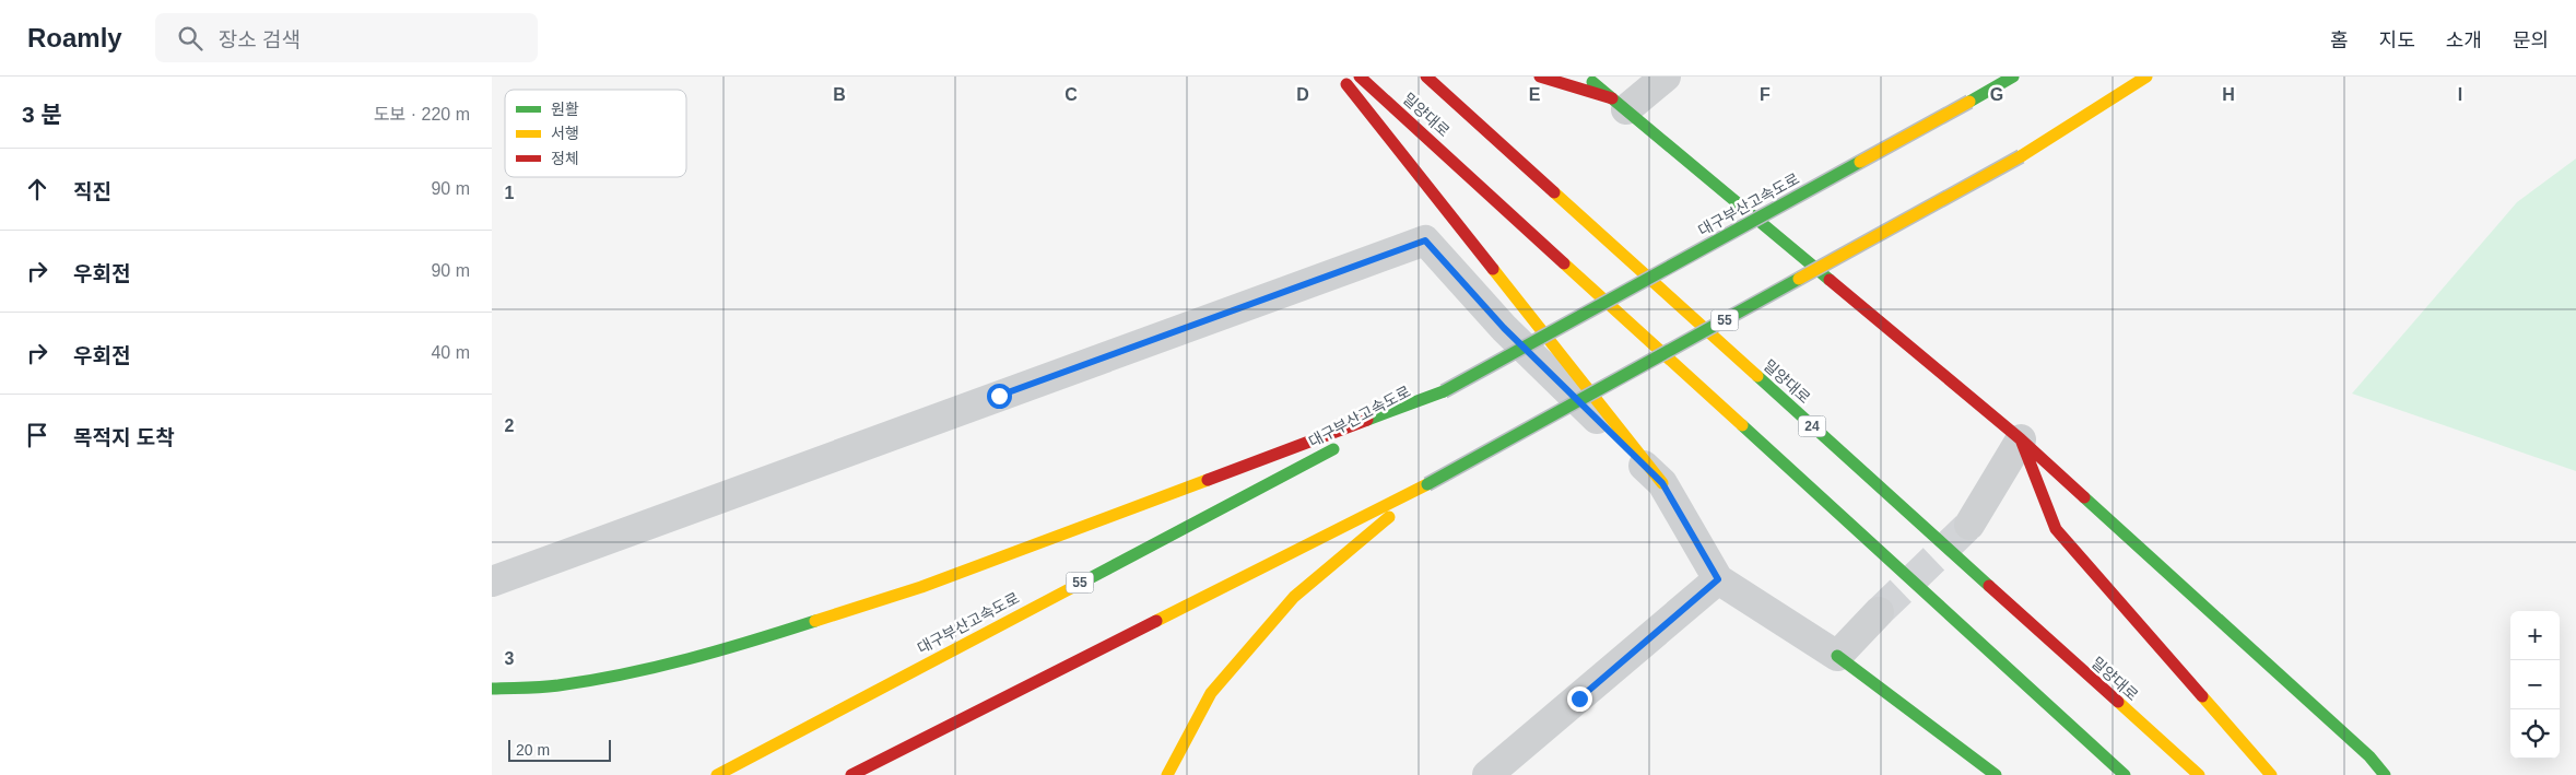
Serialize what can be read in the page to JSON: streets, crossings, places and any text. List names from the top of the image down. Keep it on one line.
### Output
{"streets":{"main road":["밀양대로","대구부산고속도로","55","24"]},"legend":["원활","서행","정체"],"scale_bar":"20 m","page":{"header":"Roamly","search":"장소 검색","nav":["홈","지도","소개","문의"],"heading":["3 분","도보 · 220 m"],"list":[["직진","90 m"],["우회전","90 m"],["우회전","40 m"],"목적지 도착"],"map_buttons":["+","−"],"scale":"20 m"},"grid":{"columns":["B","C","D","E","F","G","H","I"],"rows":["1","2","3"]}}
